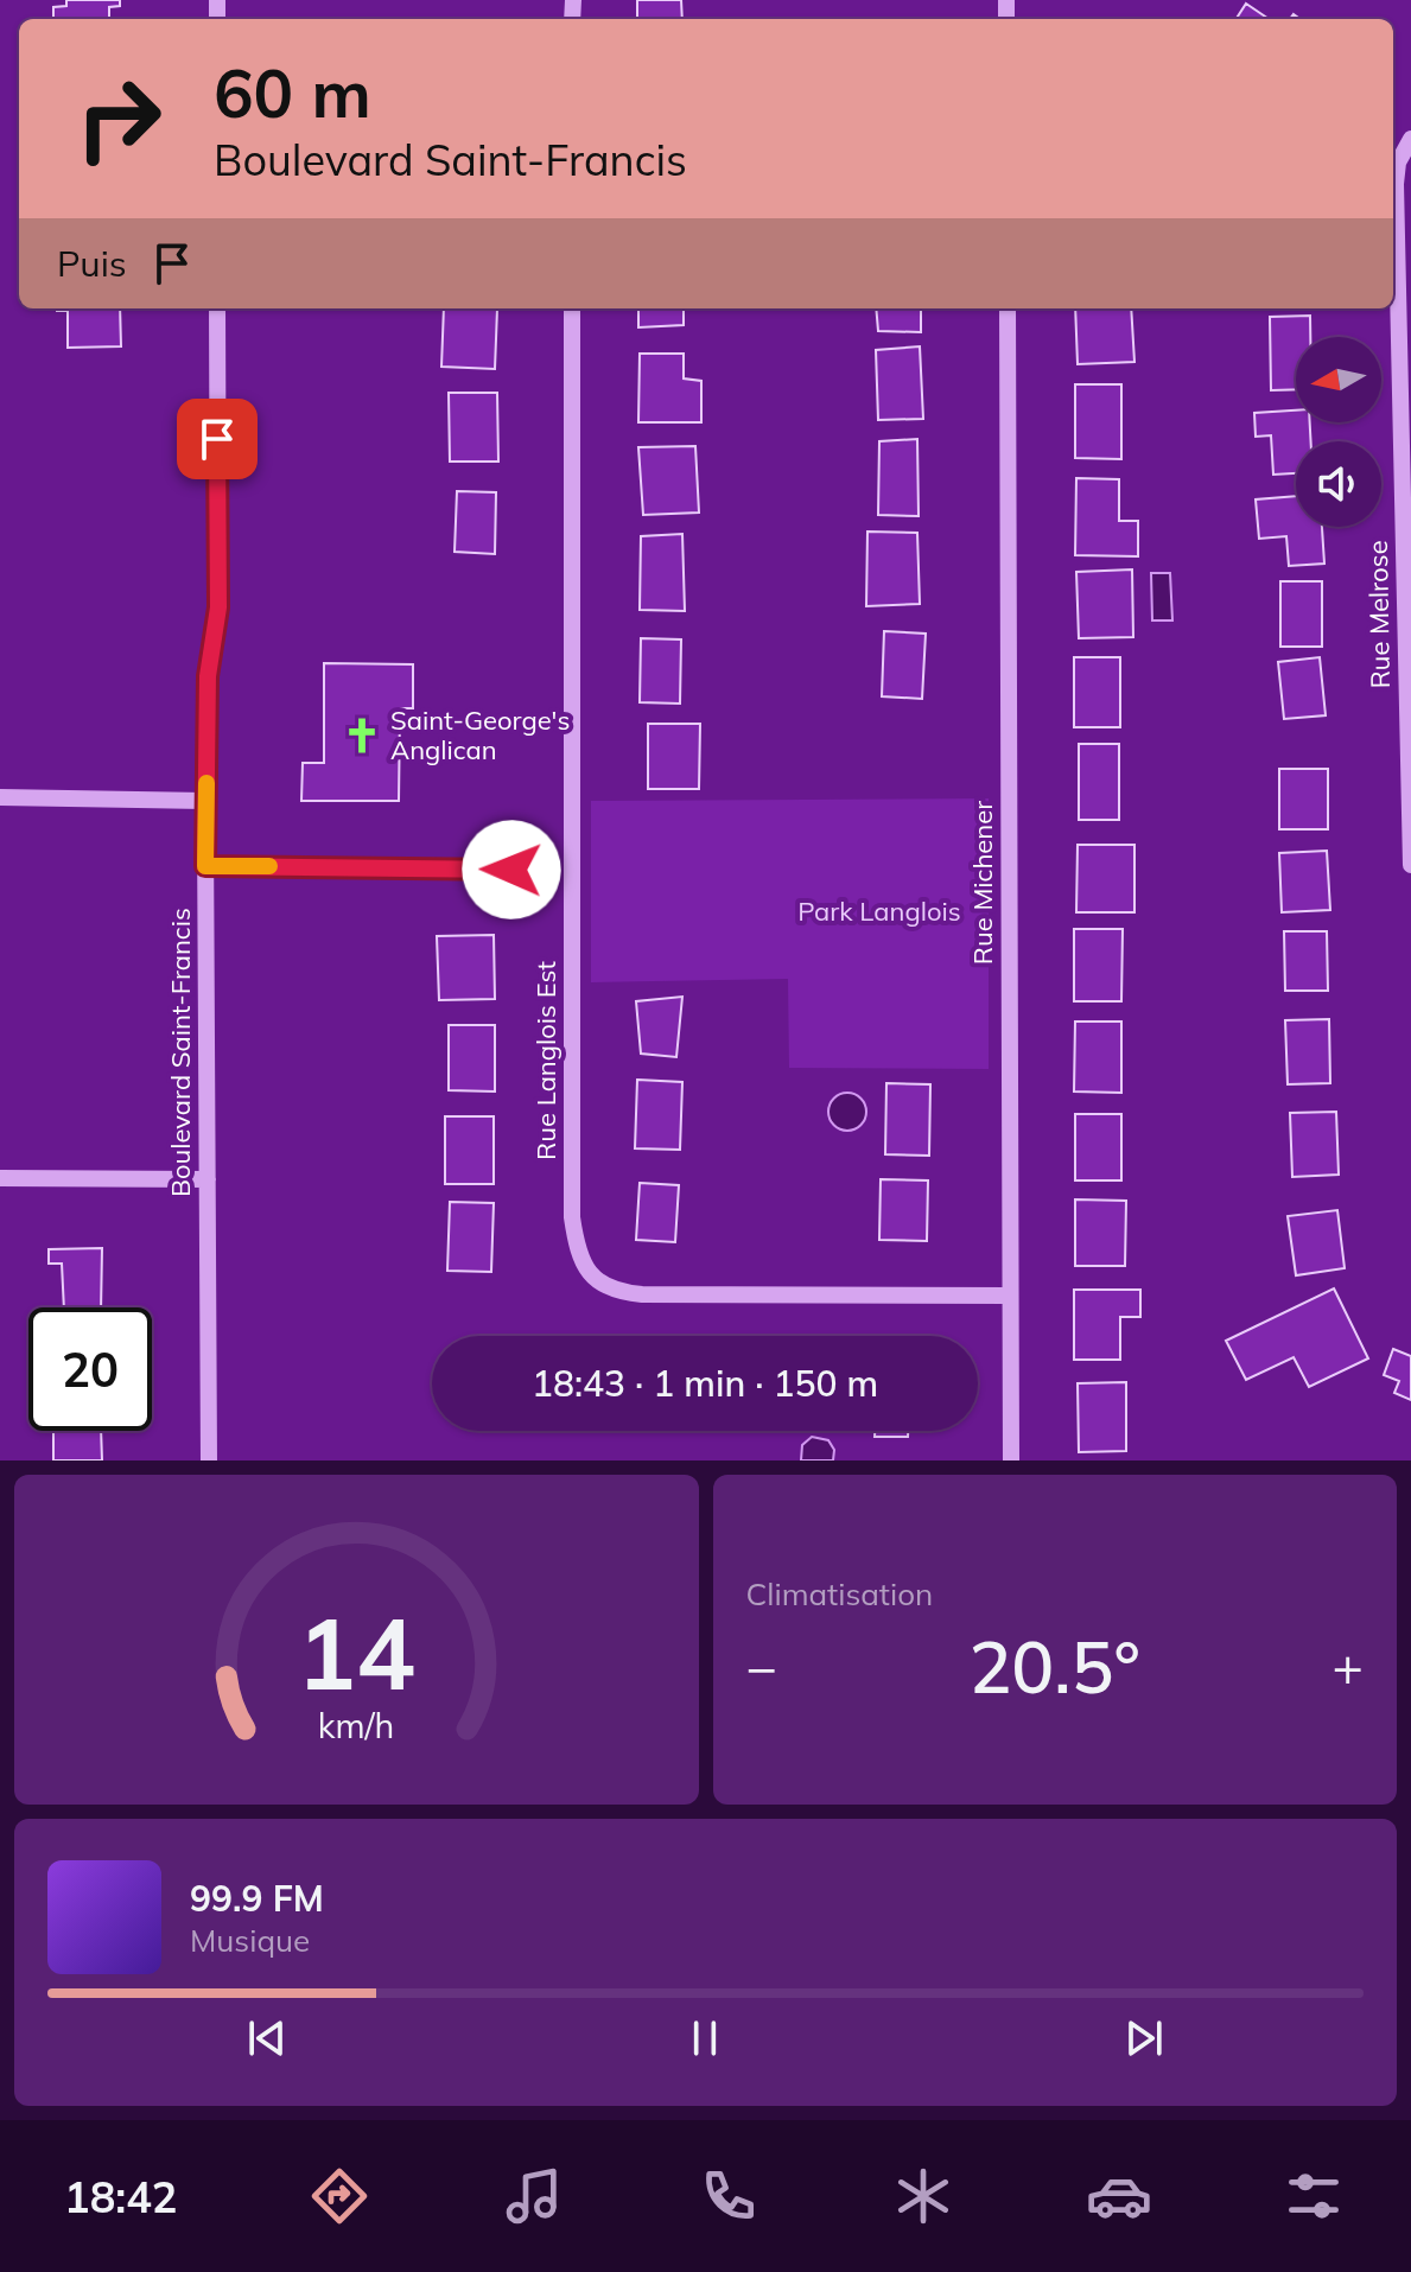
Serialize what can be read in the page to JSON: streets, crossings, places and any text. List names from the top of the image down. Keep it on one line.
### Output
{"streets":{"street":["Rue Melrose","Rue Michener","Boulevard Saint-Francis","Rue Langlois Est"]},"crossings":[["Rue Michener","Rue Langlois Est"]],"parks":["Park Langlois"],"places":{"church":["Saint-George's Anglican"]},"north":"left","page":{"turn":["60 m","Boulevard Saint-Francis"],"then":"Puis","limit":"20","trip":"18:43 · 1 min · 150 m","tile":"Climatisation","heat":["−","20.5°","+"],"song":["99.9 FM","Musique"],"tabs":"18:42","gauge":["14","km/h"]}}
